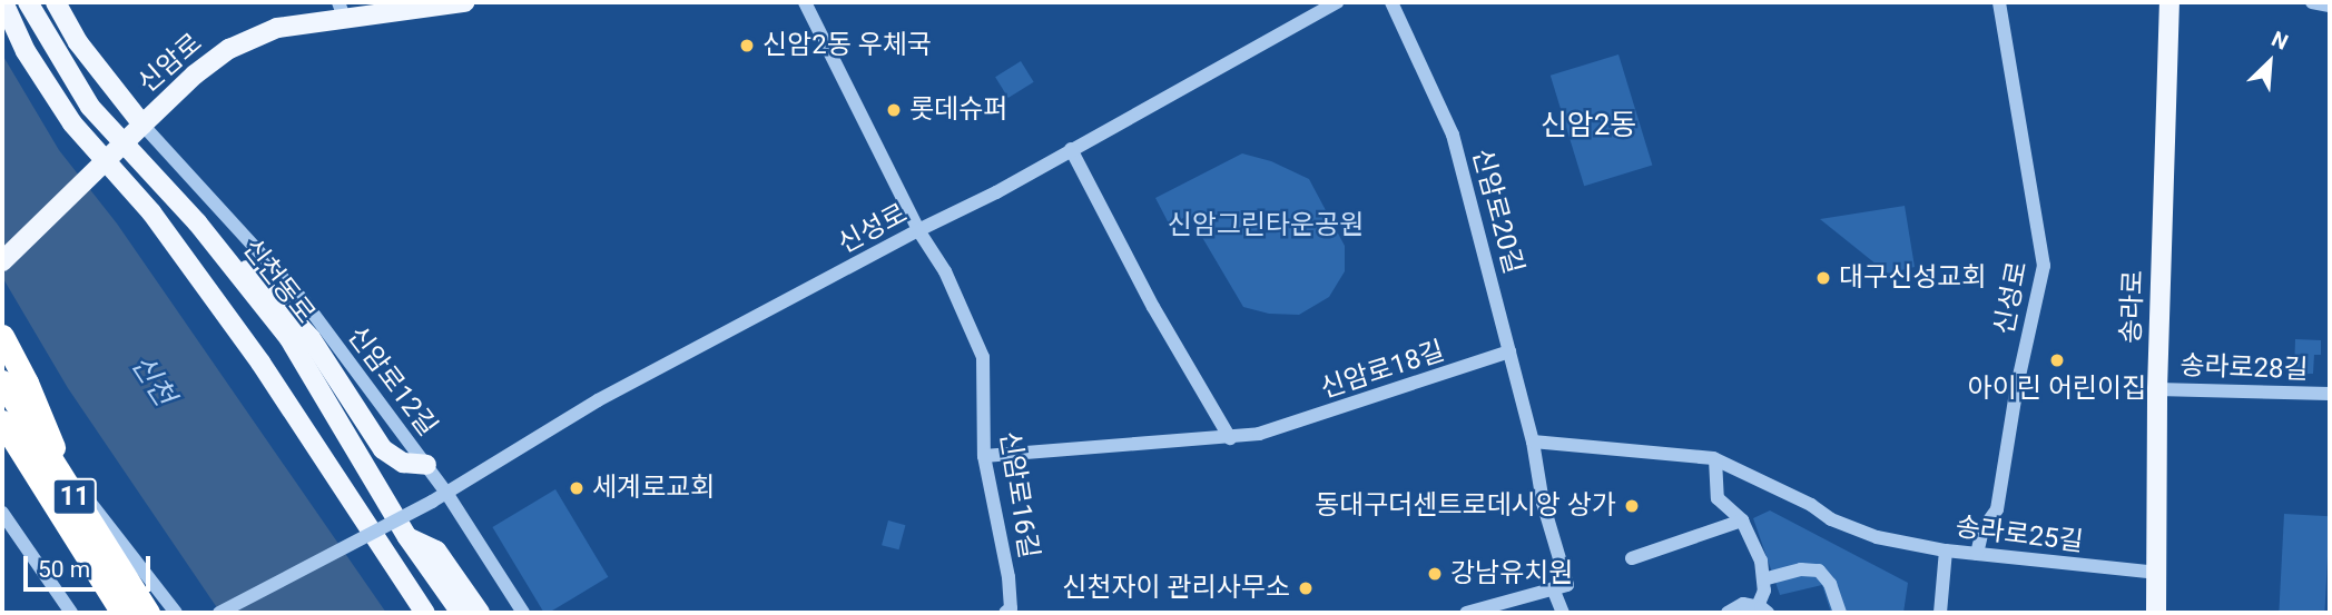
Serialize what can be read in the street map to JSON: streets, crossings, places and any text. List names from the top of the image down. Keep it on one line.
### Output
{"streets":{"highway":["11"],"main road":["신암로","신천동로","송라로"],"street":["신암로20길","신성로","송라로28길","신암로18길","신암로12길","신암로16길","송라로25길"]},"crossings":[["신암로","신암로12길"],["신암로20길","신암로18길"],["신성로","신암로12길"],["신성로","신암로16길"],["신성로","송라로25길"],["송라로","송라로28길"],["송라로","송라로25길"],["신암로18길","신암로16길"]],"districts":["신암2동"],"water":["신천"],"parks":["신암그린타운공원"],"places":["신암2동 우체국","롯데슈퍼","대구신성교회","아이린 어린이집","세계로교회","동대구더센트로데시앙 상가","강남유치원","신천자이 관리사무소"],"scale_bar":"50 m","north":"top right"}
